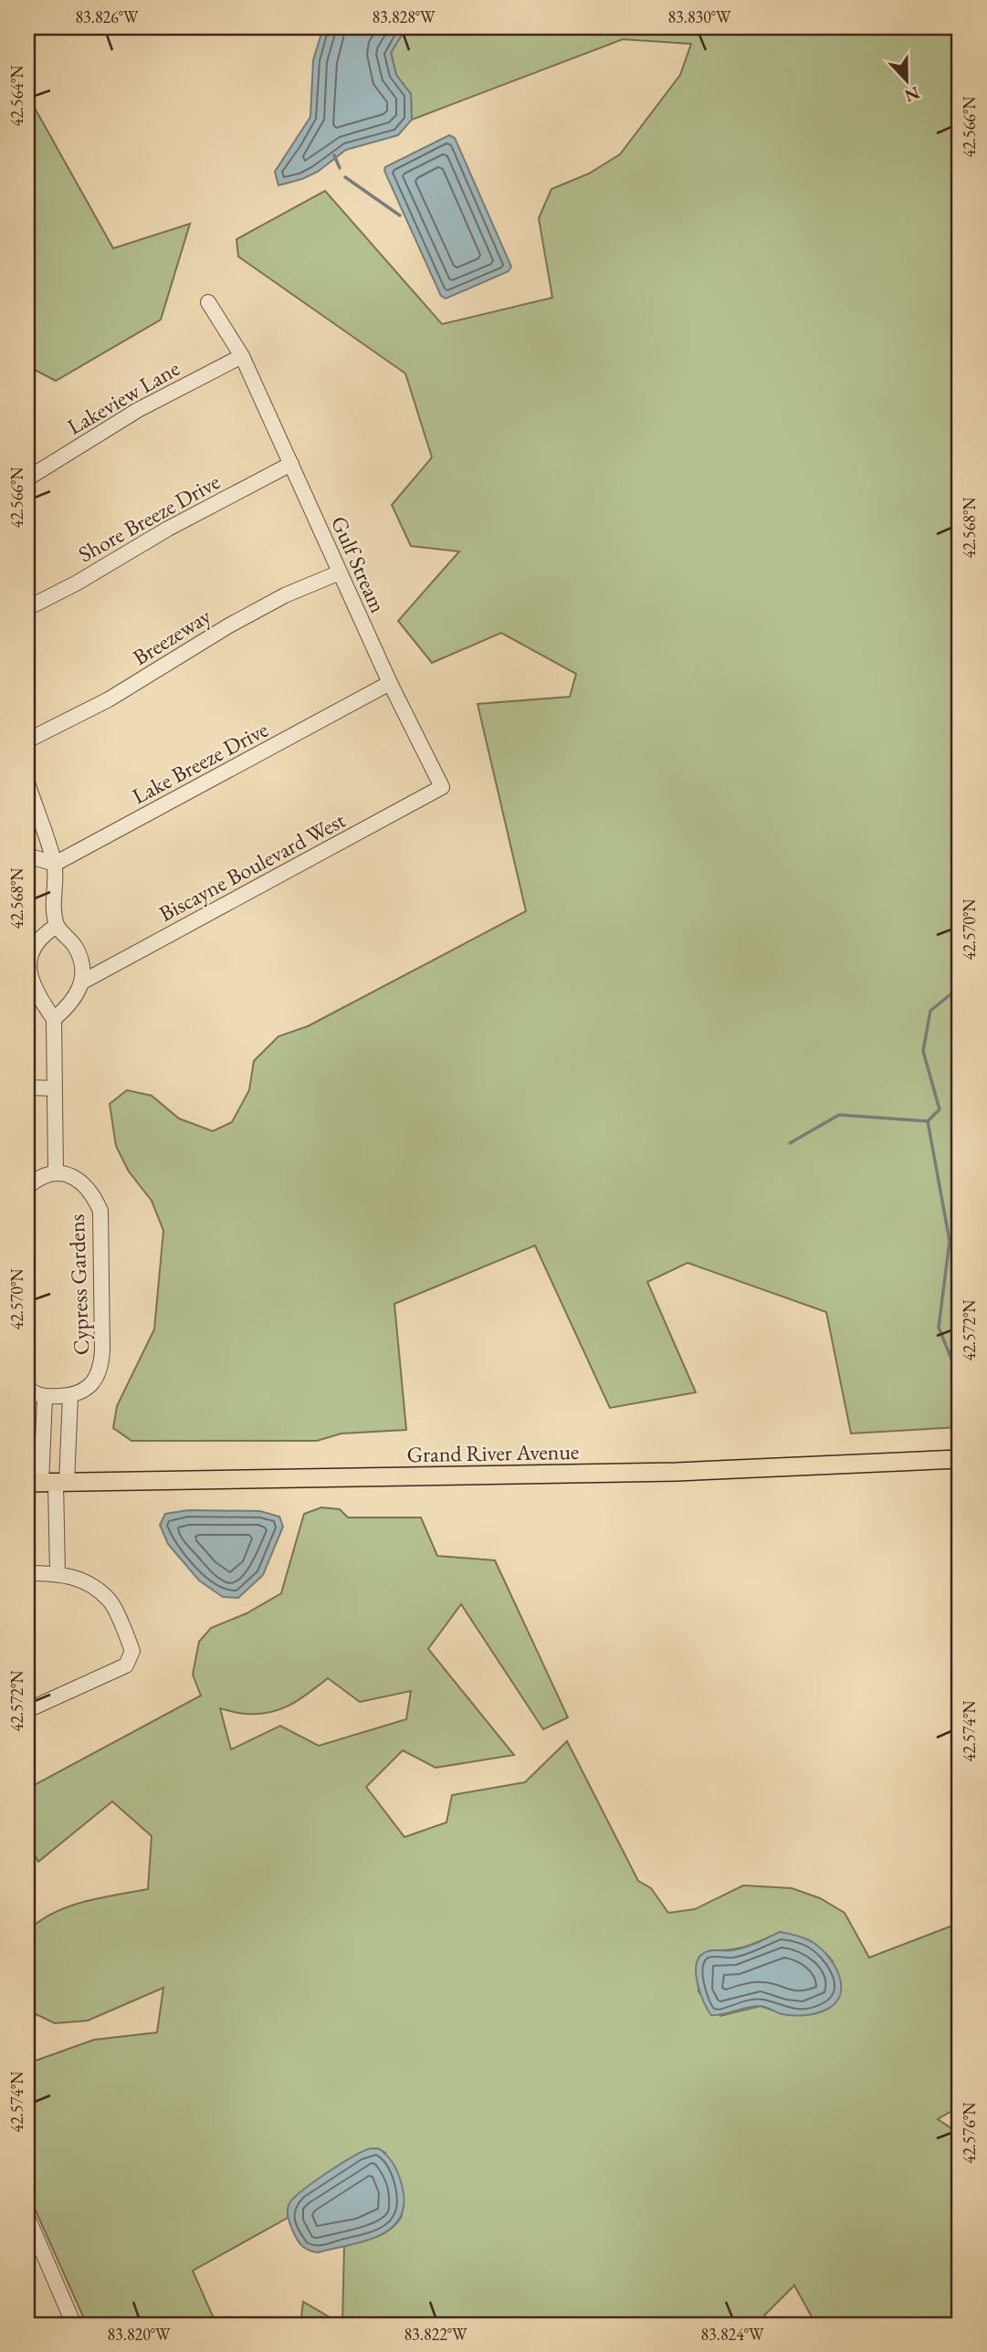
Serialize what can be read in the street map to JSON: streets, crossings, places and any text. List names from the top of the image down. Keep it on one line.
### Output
{"streets":{"main road":["Grand River Avenue"],"street":["Lakeview Lane","Shore Breeze Drive","Gulf Stream","Breezeway","Lake Breeze Drive","Biscayne Boulevard West","Cypress Gardens"]},"crossings":[["Lakeview Lane","Gulf Stream"],["Shore Breeze Drive","Gulf Stream"],["Gulf Stream","Breezeway"],["Gulf Stream","Lake Breeze Drive"],["Gulf Stream","Biscayne Boulevard West"]],"north":"bottom","coordinates":["83.826°W","83.828°W","83.830°W","42.564°N","42.566°N","42.568°N","42.570°N","42.572°N","42.574°N","42.576°N","83.820°W","83.822°W","83.824°W"]}
